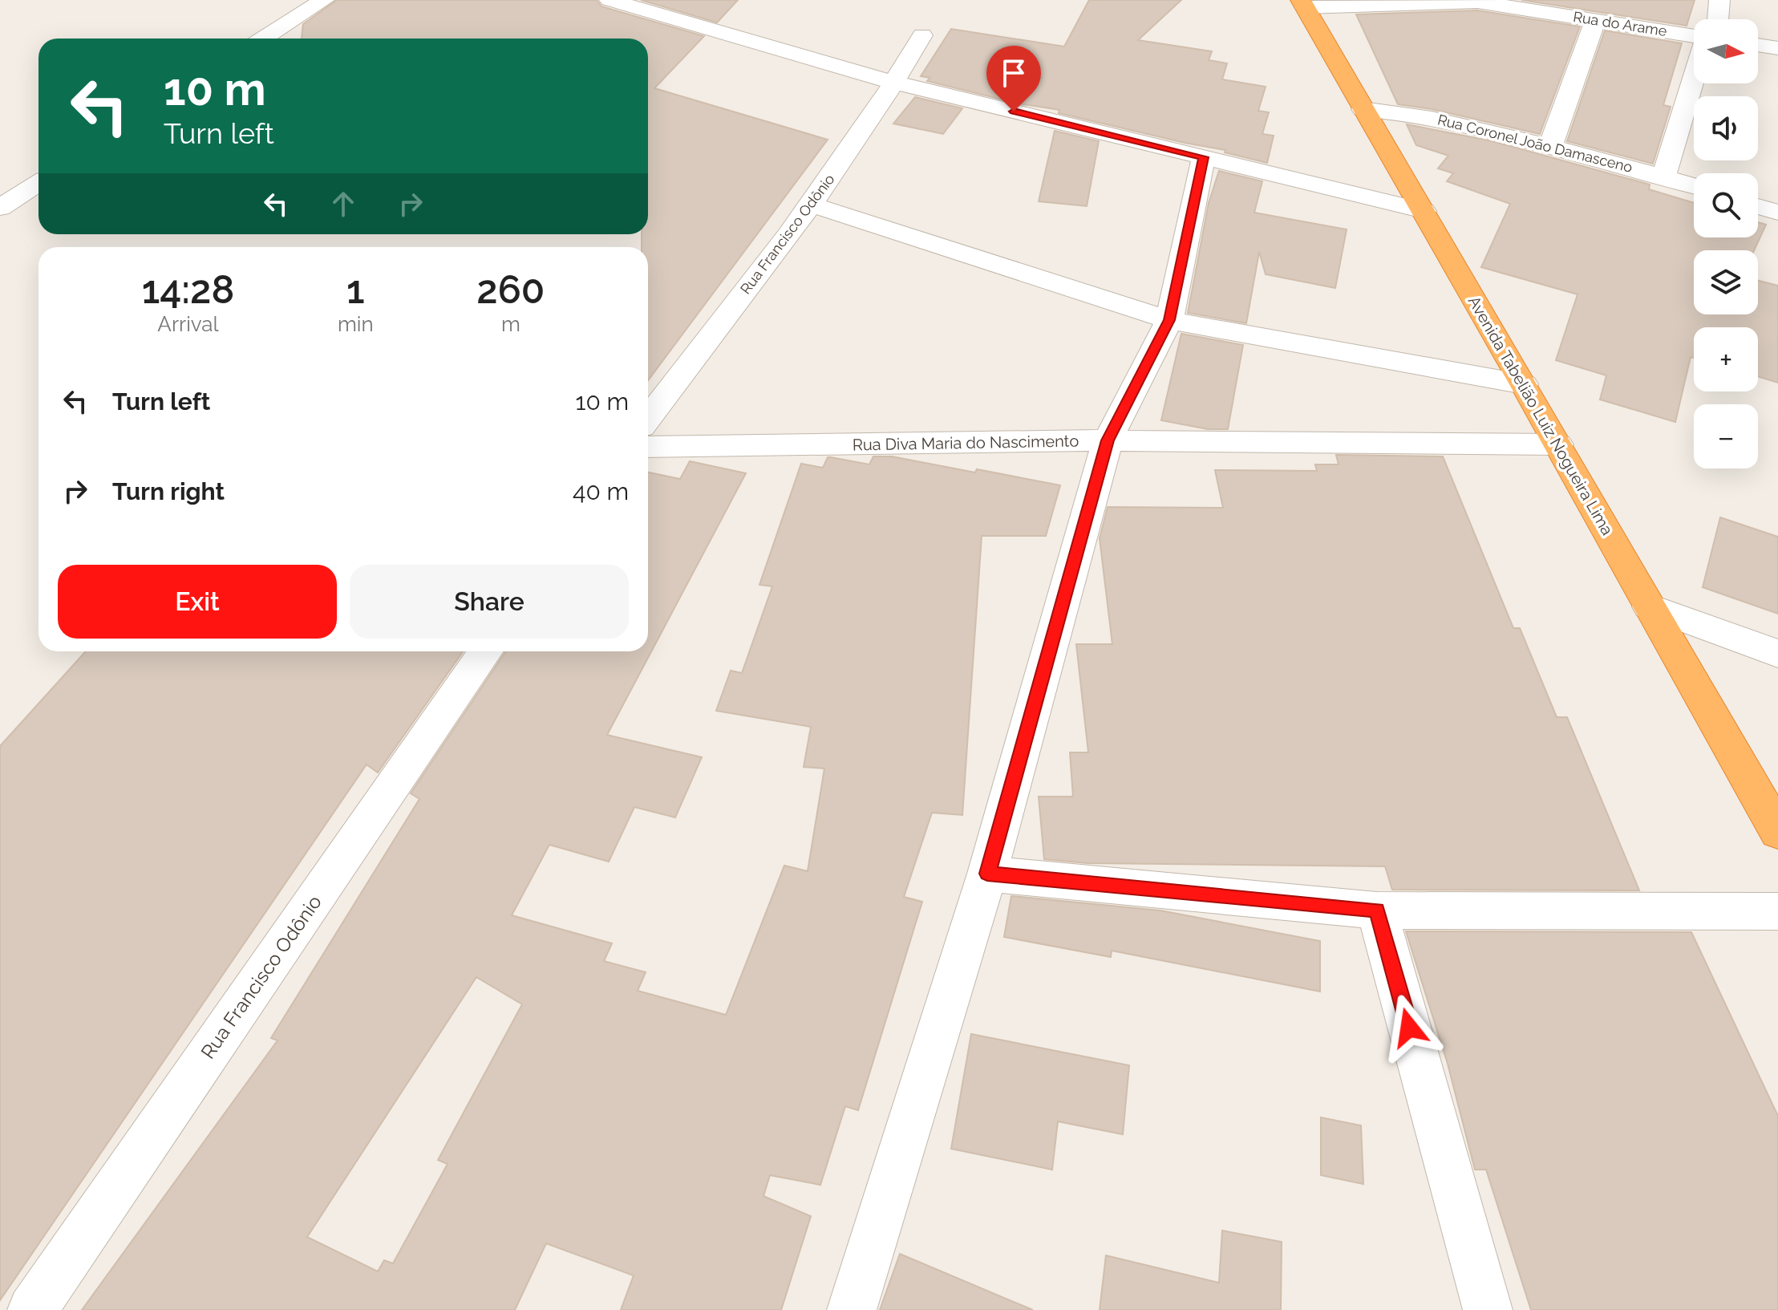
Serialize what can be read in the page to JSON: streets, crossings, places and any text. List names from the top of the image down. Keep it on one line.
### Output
{"streets":{"highway":["Avenida Tabelião Luiz Nogueira Lima"],"street":["Rua do Arame","Rua Coronel João Damasceno","Rua Francisco Odônio","Rua Diva Maria do Nascimento"]},"crossings":[["Rua do Arame","Avenida Tabelião Luiz Nogueira Lima"],["Rua Coronel João Damasceno","Avenida Tabelião Luiz Nogueira Lima"],["Avenida Tabelião Luiz Nogueira Lima","Rua Diva Maria do Nascimento"]],"north":"right","page":{"map_buttons":["+","−"],"turn":["10 m","Turn left"],"eta":["14:28","Arrival","1","min","260","m"],"list":[{"name":"Turn left","value":"10 m"},{"name":"Turn right","value":"40 m"}],"buttons":["Exit","Share"]}}
